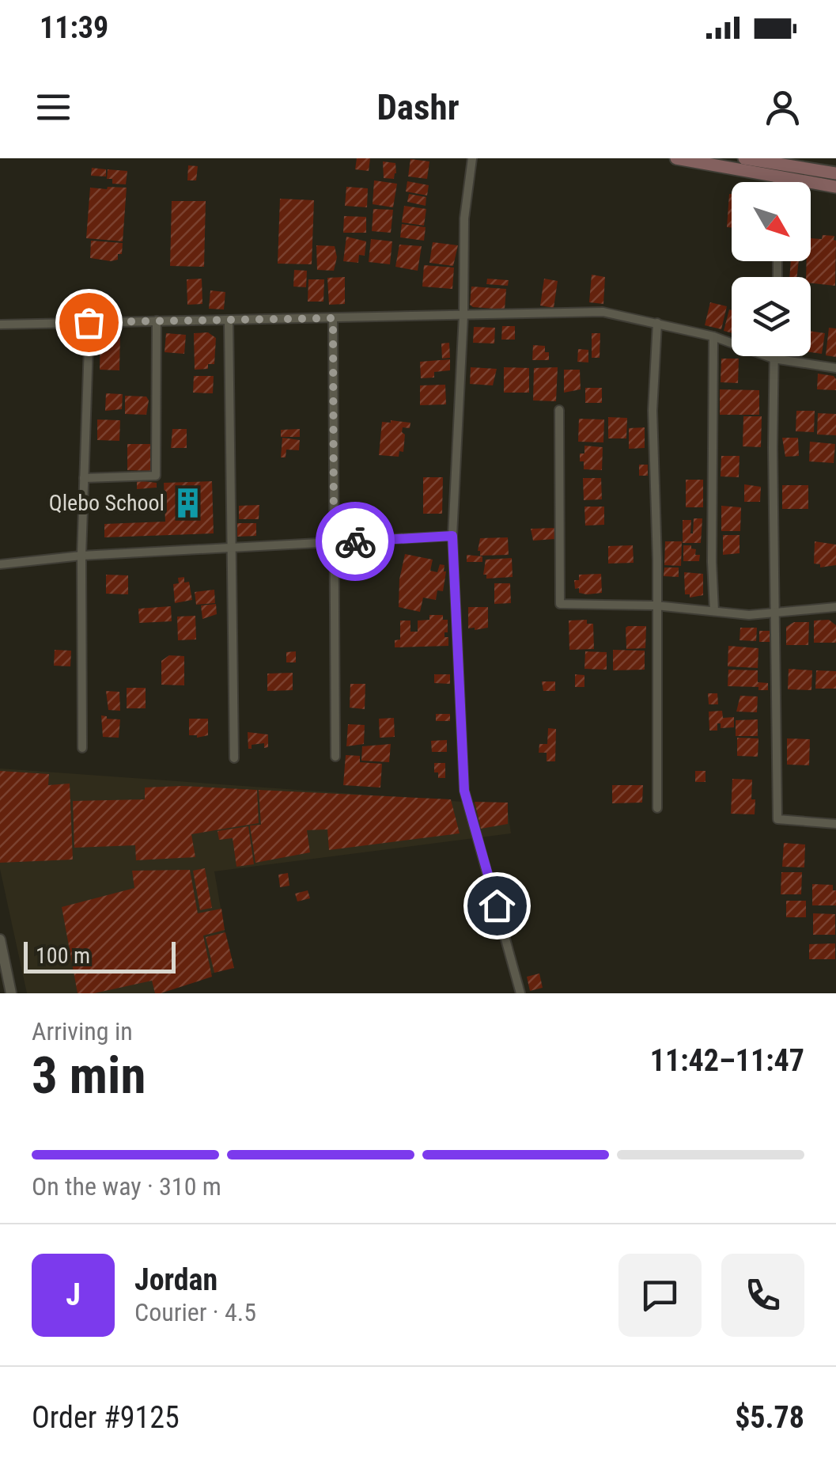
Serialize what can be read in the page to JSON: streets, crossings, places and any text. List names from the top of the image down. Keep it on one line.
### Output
{"places":{"building":["Qlebo School"]},"scale_bar":"100 m","north":"bottom right","page":{"status":"11:39","header":"Dashr","scale":"100 m","heading":["3 min","Arriving in","11:42–11:47"],"panel":["Jordan","Courier · 4.5","Order #9125","$5.78"],"bar":"On the way · 310 m","round":"J"}}
